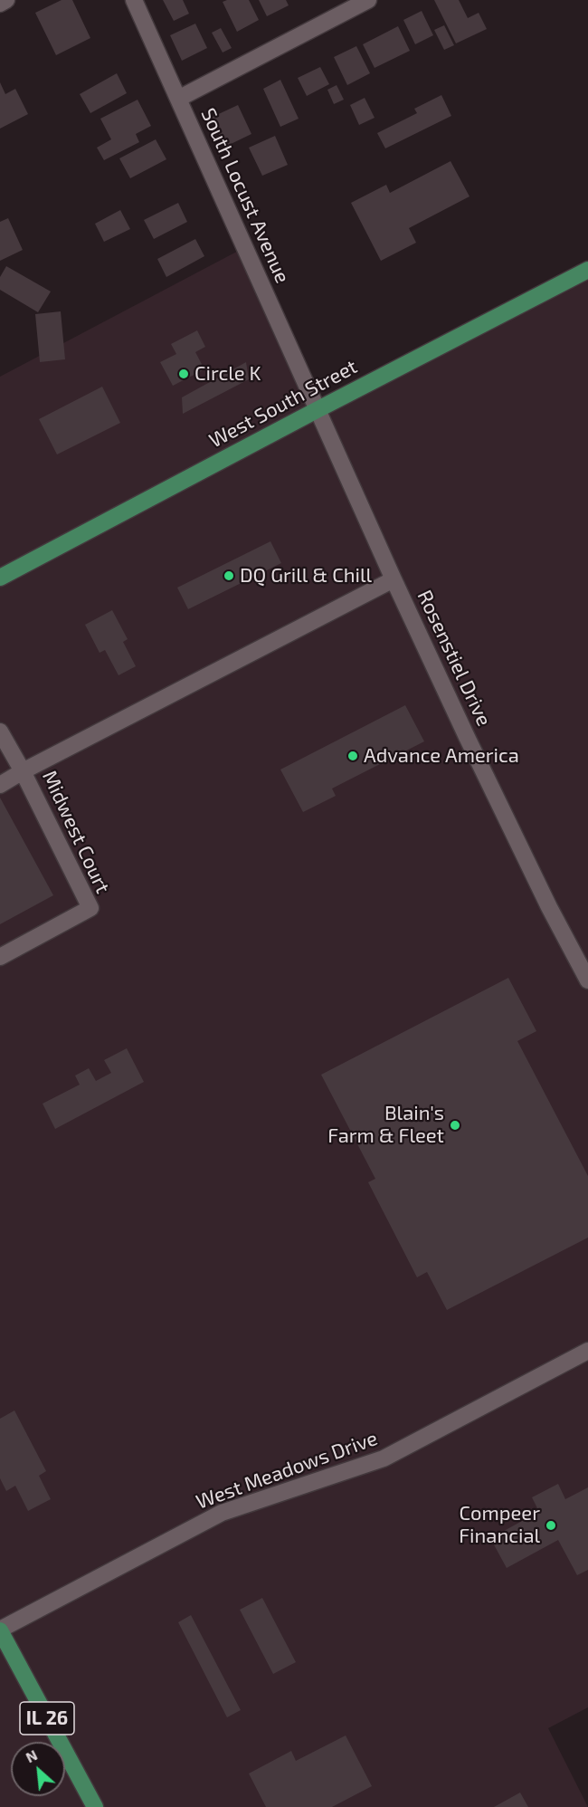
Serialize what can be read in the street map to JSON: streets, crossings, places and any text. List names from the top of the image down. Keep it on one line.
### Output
{"streets":{"main road":["West South Street","IL 26"],"street":["South Locust Avenue","Rosenstiel Drive","Midwest Court","West Meadows Drive"]},"crossings":[["South Locust Avenue","West South Street"],["South Locust Avenue","Rosenstiel Drive"],["West South Street","Rosenstiel Drive"],["West Meadows Drive","IL 26"]],"places":["Circle K","DQ Grill & Chill","Advance America","Blain's Farm & Fleet","Compeer Financial"],"north":"top left"}
